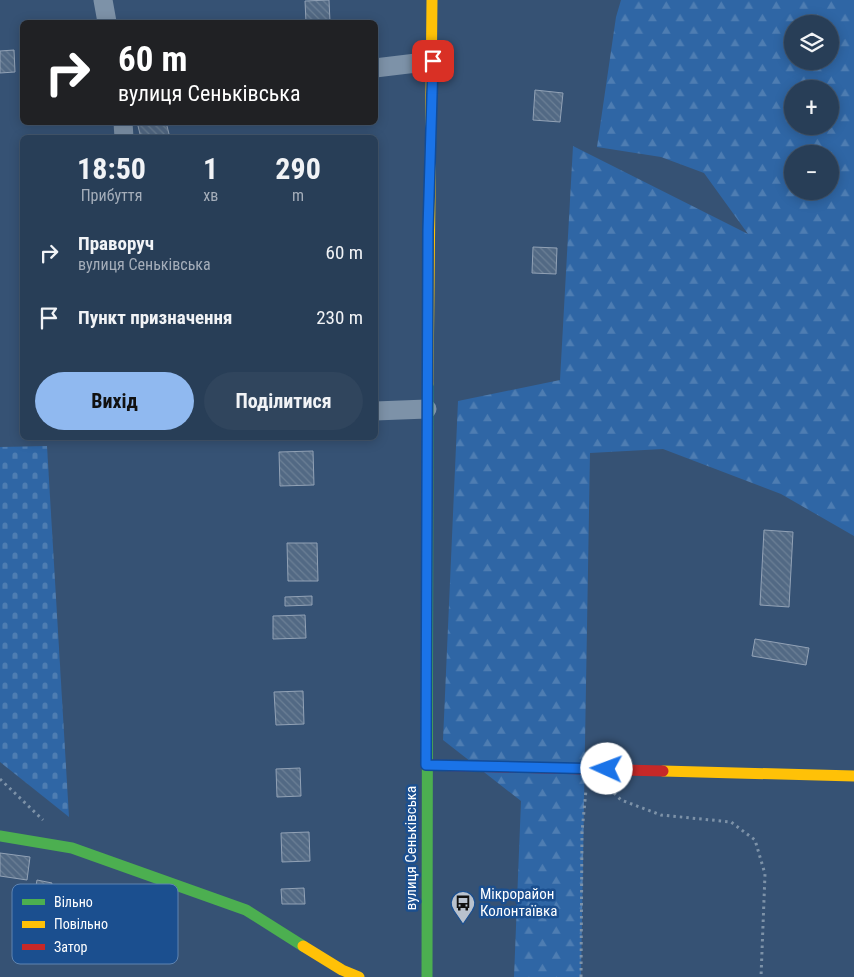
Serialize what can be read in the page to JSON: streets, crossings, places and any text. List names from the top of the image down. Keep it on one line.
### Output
{"streets":{"main road":["вулиця Сенькiвська"]},"places":{"bus stop":["Мiкрорайон Колонтаївка"]},"legend":["Вільно","Повільно","Затор"],"page":{"map_buttons":["+","−"],"turn":["60 m","вулиця Сенькiвська"],"eta":["18:50","Прибуття","1","хв","290","m"],"list":[{"name":"Праворуч","note":"вулиця Сенькiвська","value":"60 m"},{"name":"Пункт призначення","value":"230 m"}],"buttons":["Вихід","Поділитися"]}}
